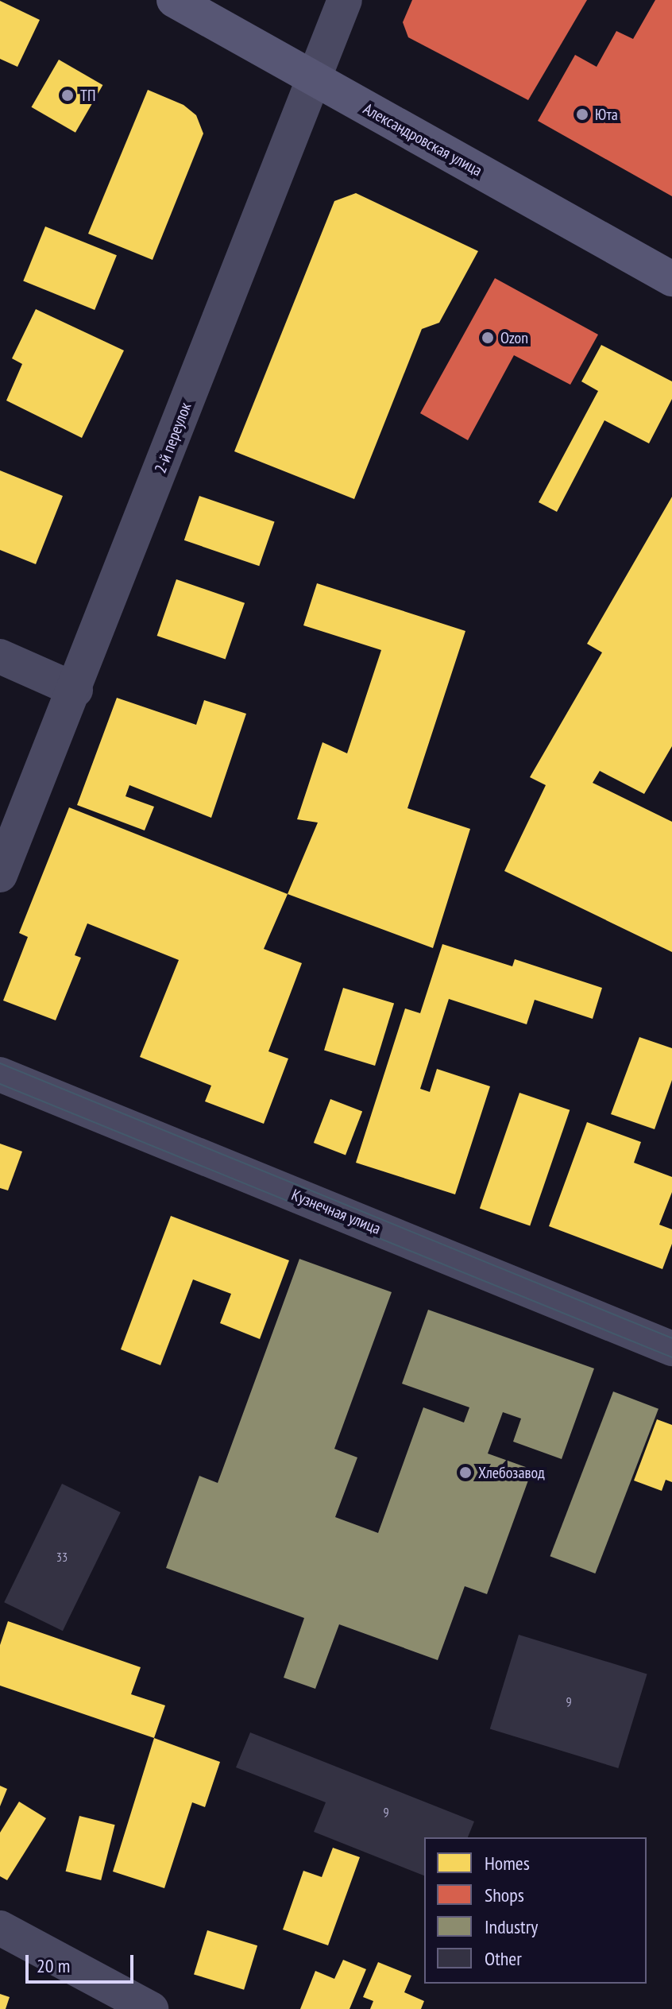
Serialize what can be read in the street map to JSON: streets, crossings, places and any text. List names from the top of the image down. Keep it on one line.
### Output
{"streets":{"main road":["Александровская улица"],"street":["2-й переулок","Кузнечная улица"]},"crossings":[["Александровская улица","2-й переулок"]],"places":["ТП","Юта","Ozon","Хлебозавод"],"house_numbers":["33","9","9"],"legend":["Homes","Shops","Industry","Other"],"scale_bar":"20 m"}
